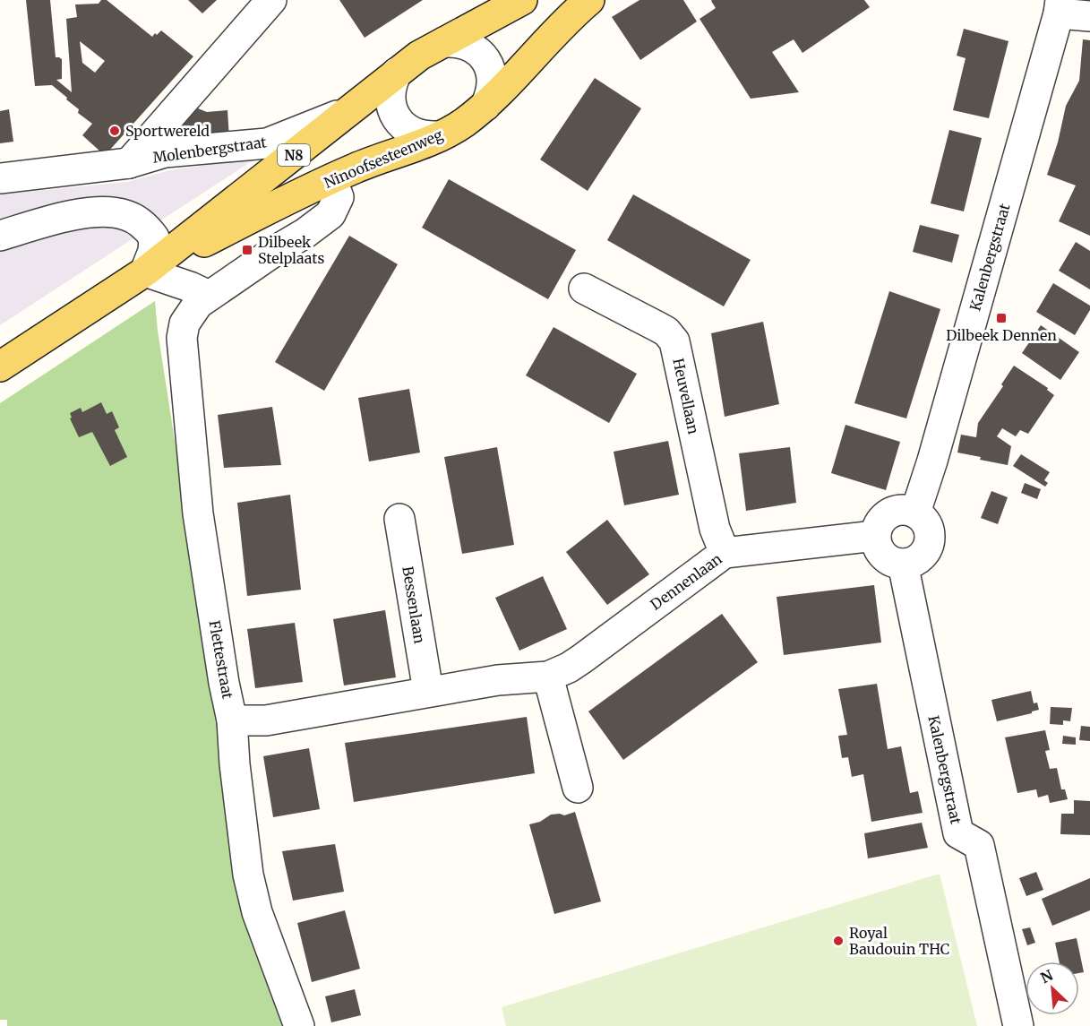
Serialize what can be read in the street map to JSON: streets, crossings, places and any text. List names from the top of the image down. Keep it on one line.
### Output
{"streets":{"main road":["N8","Ninoofsesteenweg"],"street":["Molenbergstraat","Kalenbergstraat","Heuvellaan","Dennenlaan","Bessenlaan","Flettestraat"]},"crossings":[["Molenbergstraat","Ninoofsesteenweg"],["Ninoofsesteenweg","Flettestraat"],["Kalenbergstraat","Dennenlaan"],["Heuvellaan","Dennenlaan"],["Dennenlaan","Bessenlaan"],["Dennenlaan","Flettestraat"]],"places":{"other":["Sportwereld","Royal Baudouin THC"],"transit":["Dilbeek Stelplaats","Dilbeek Dennen"]},"north":"top left"}
